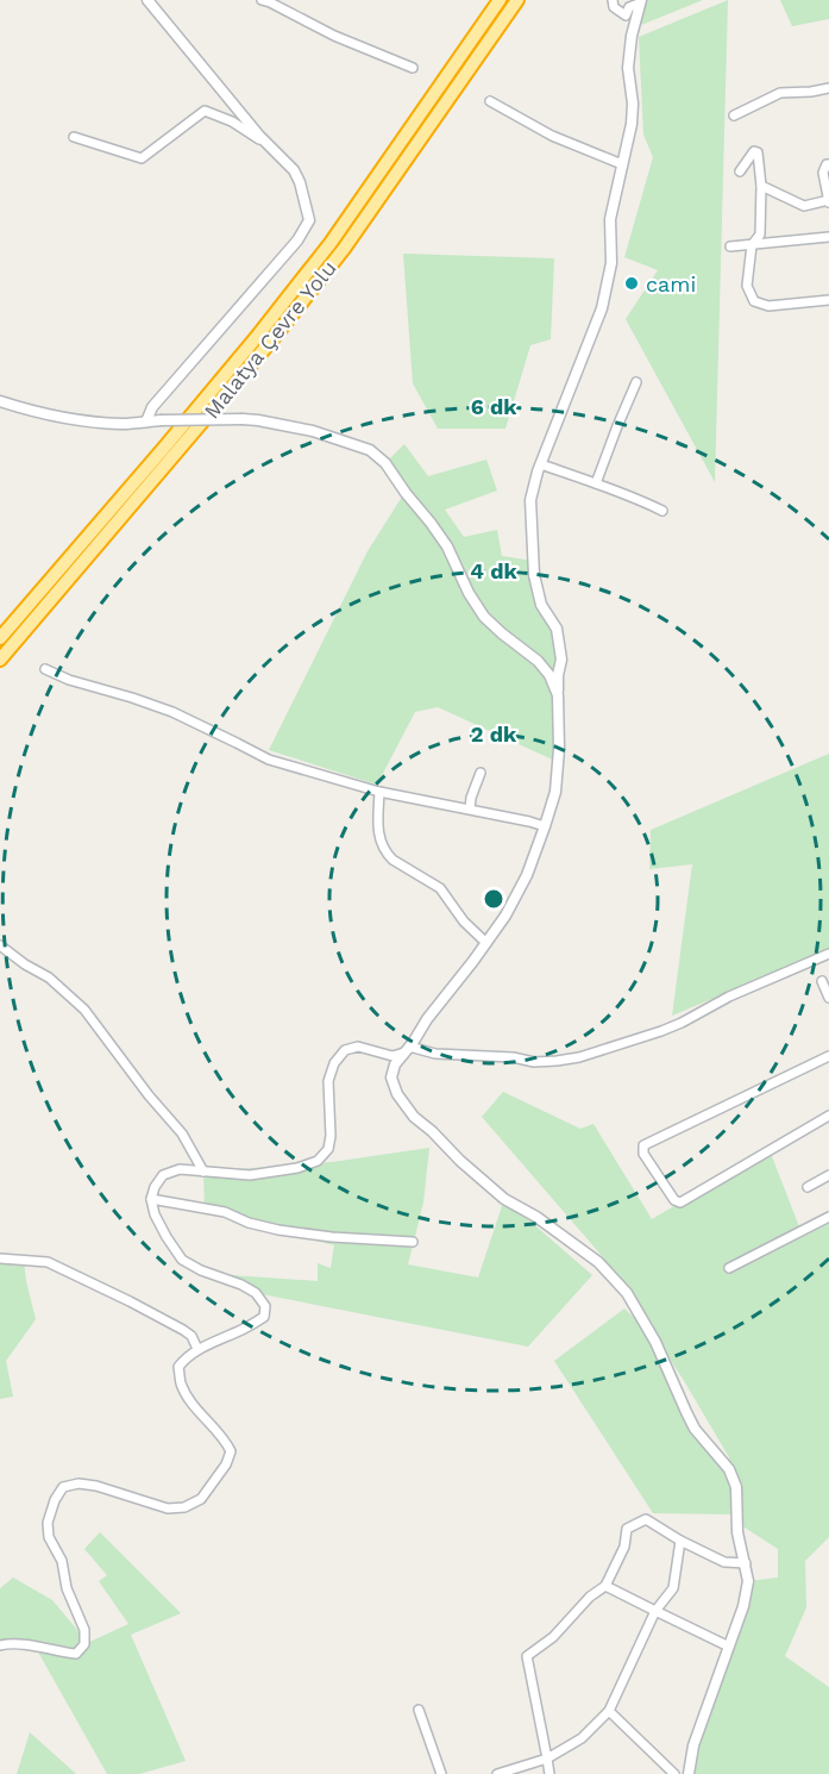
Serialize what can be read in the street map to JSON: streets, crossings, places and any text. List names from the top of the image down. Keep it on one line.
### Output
{"streets":{"highway":["Malatya Çevre Yolu"]},"places":["cami"],"rings":["6 dk","4 dk","2 dk"]}
